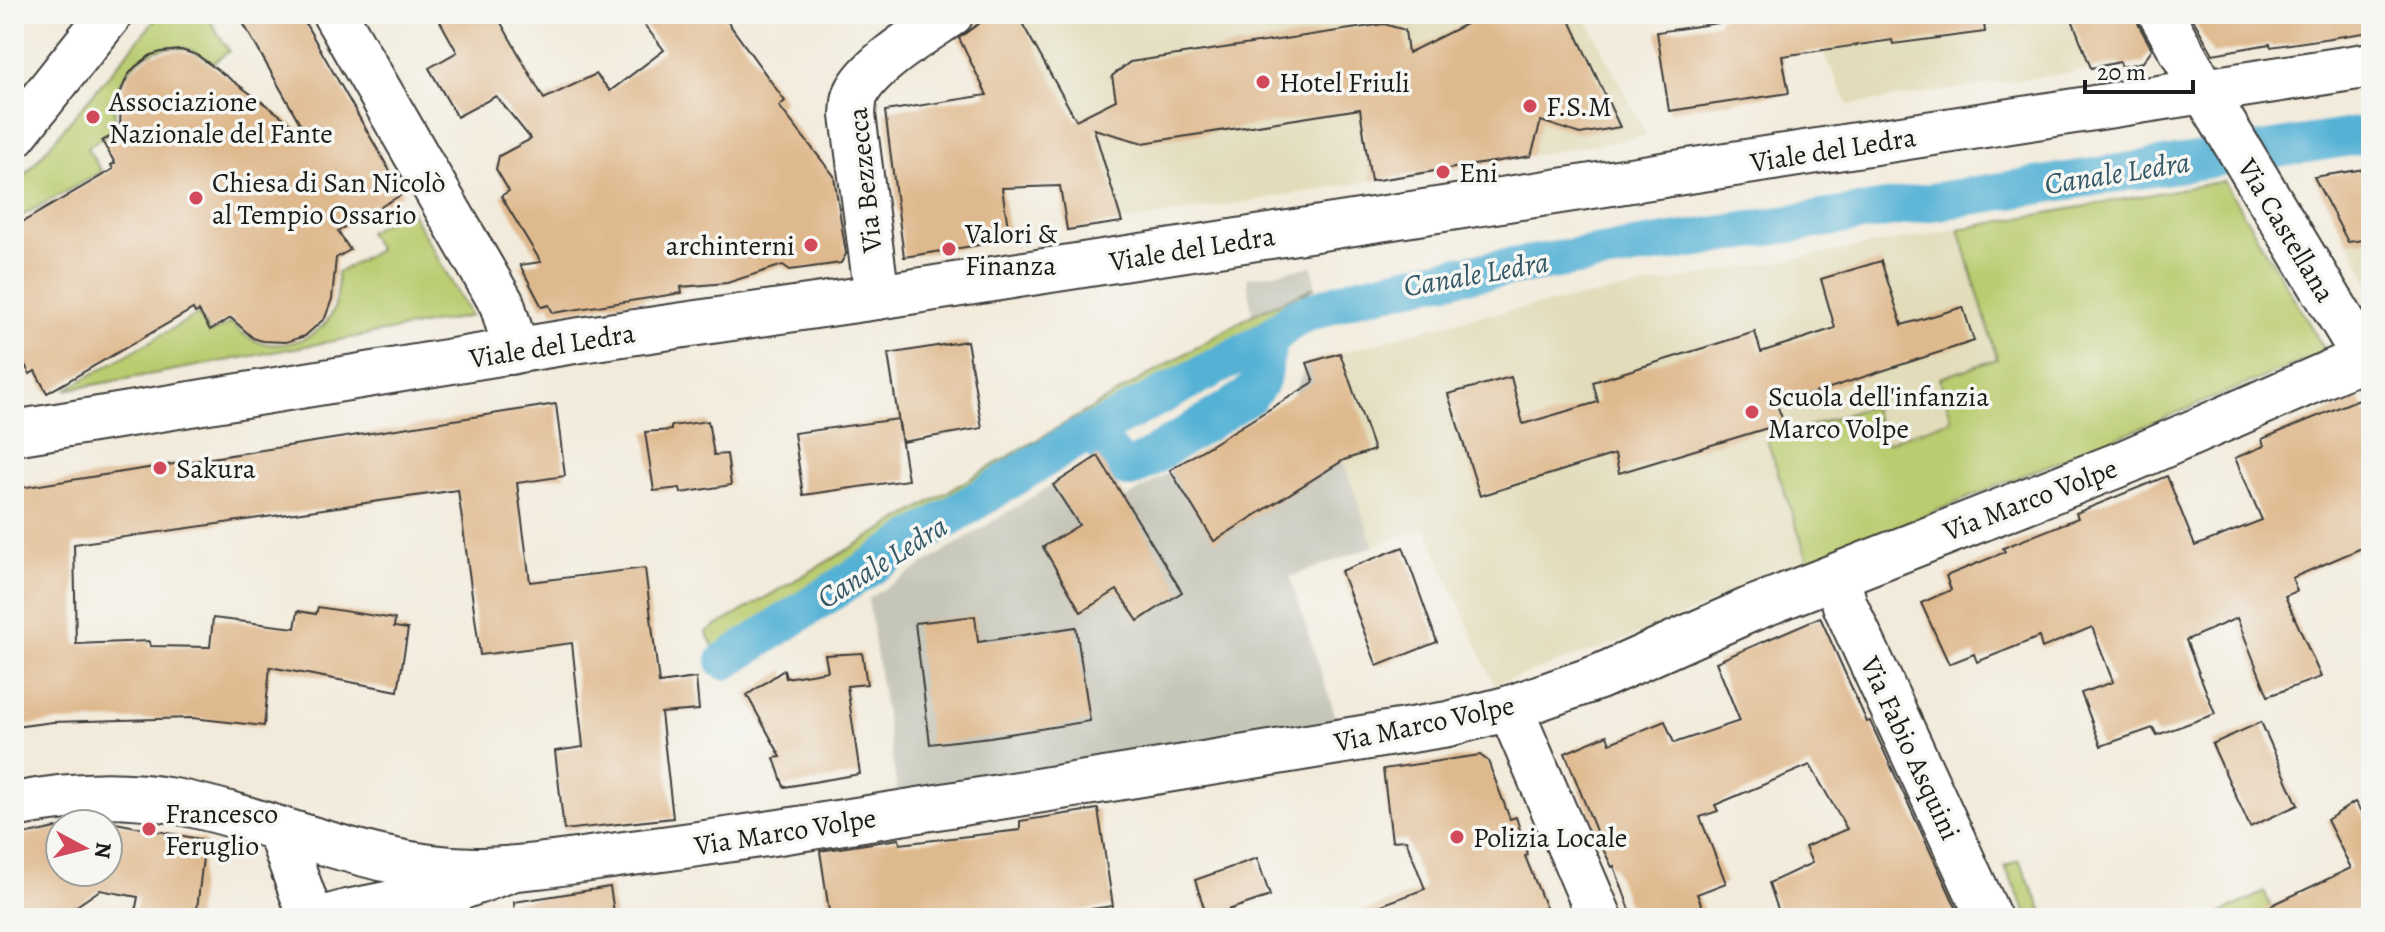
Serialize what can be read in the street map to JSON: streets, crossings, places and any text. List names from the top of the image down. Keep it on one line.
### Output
{"streets":{"main road":["Viale del Ledra","Via Bezzecca","Via Castellana","Via Marco Volpe","Via Fabio Asquini"]},"crossings":[["Viale del Ledra","Via Bezzecca"],["Viale del Ledra","Via Castellana"],["Via Castellana","Via Marco Volpe"],["Via Marco Volpe","Via Fabio Asquini"]],"water":["Canale Ledra"],"places":["Hotel Friuli","F.S.M","Associazione Nazionale del Fante","Eni","Chiesa di San Nicolò al Tempio Ossario","archinterni","Valori & Finanza","Scuola dell'infanzia Marco Volpe","Sakura","Francesco Feruglio","Polizia Locale"],"scale_bar":"20 m","north":"right"}
